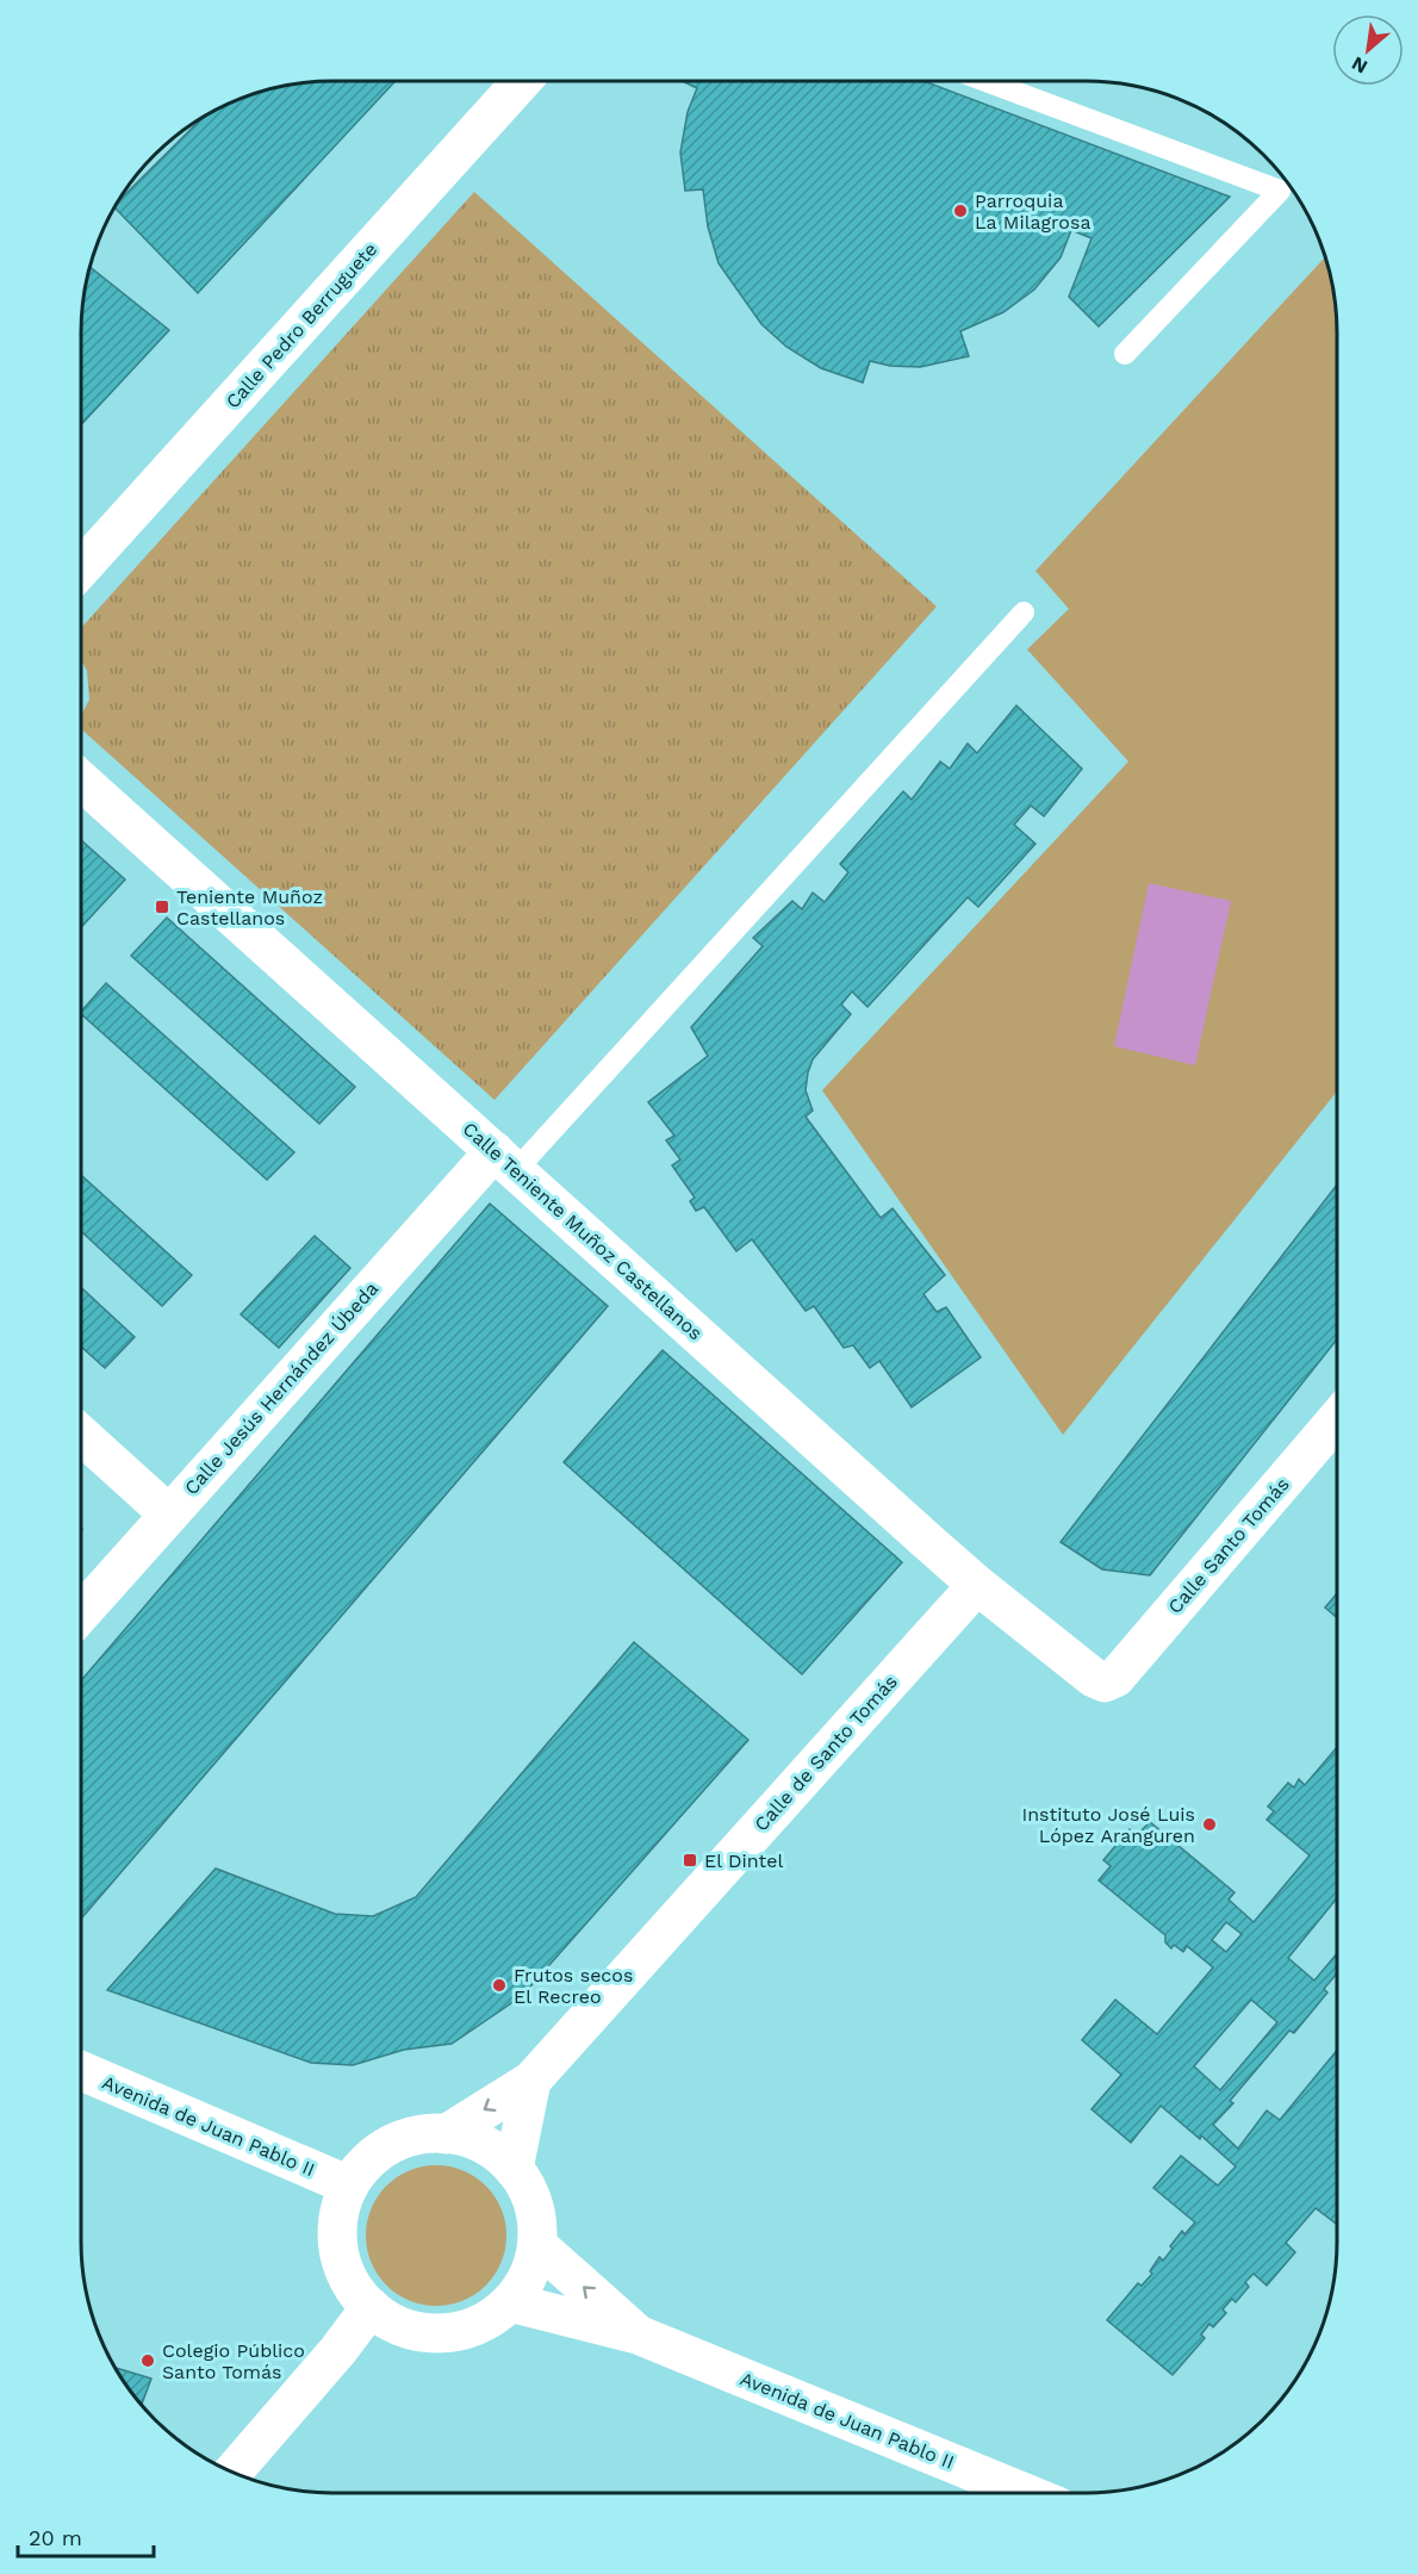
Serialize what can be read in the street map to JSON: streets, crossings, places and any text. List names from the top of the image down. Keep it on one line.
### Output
{"streets":{"street":["Calle Pedro Berruguete","Calle Teniente Muñoz Castellanos","Calle Jesús Hernández Úbeda","Calle Santo Tomás","Calle de Santo Tomás","Avenida de Juan Pablo II"]},"crossings":[["Calle Teniente Muñoz Castellanos","Calle Jesús Hernández Úbeda"],["Calle Teniente Muñoz Castellanos","Calle Santo Tomás"],["Calle Teniente Muñoz Castellanos","Calle de Santo Tomás"],["Calle de Santo Tomás","Avenida de Juan Pablo II"]],"places":{"other":["Parroquia La Milagrosa","Instituto José Luis López Aranguren","Frutos secos El Recreo","Colegio Público Santo Tomás"],"transit":["Teniente Muñoz Castellanos","El Dintel"]},"scale_bar":"20 m","north":"bottom left"}
